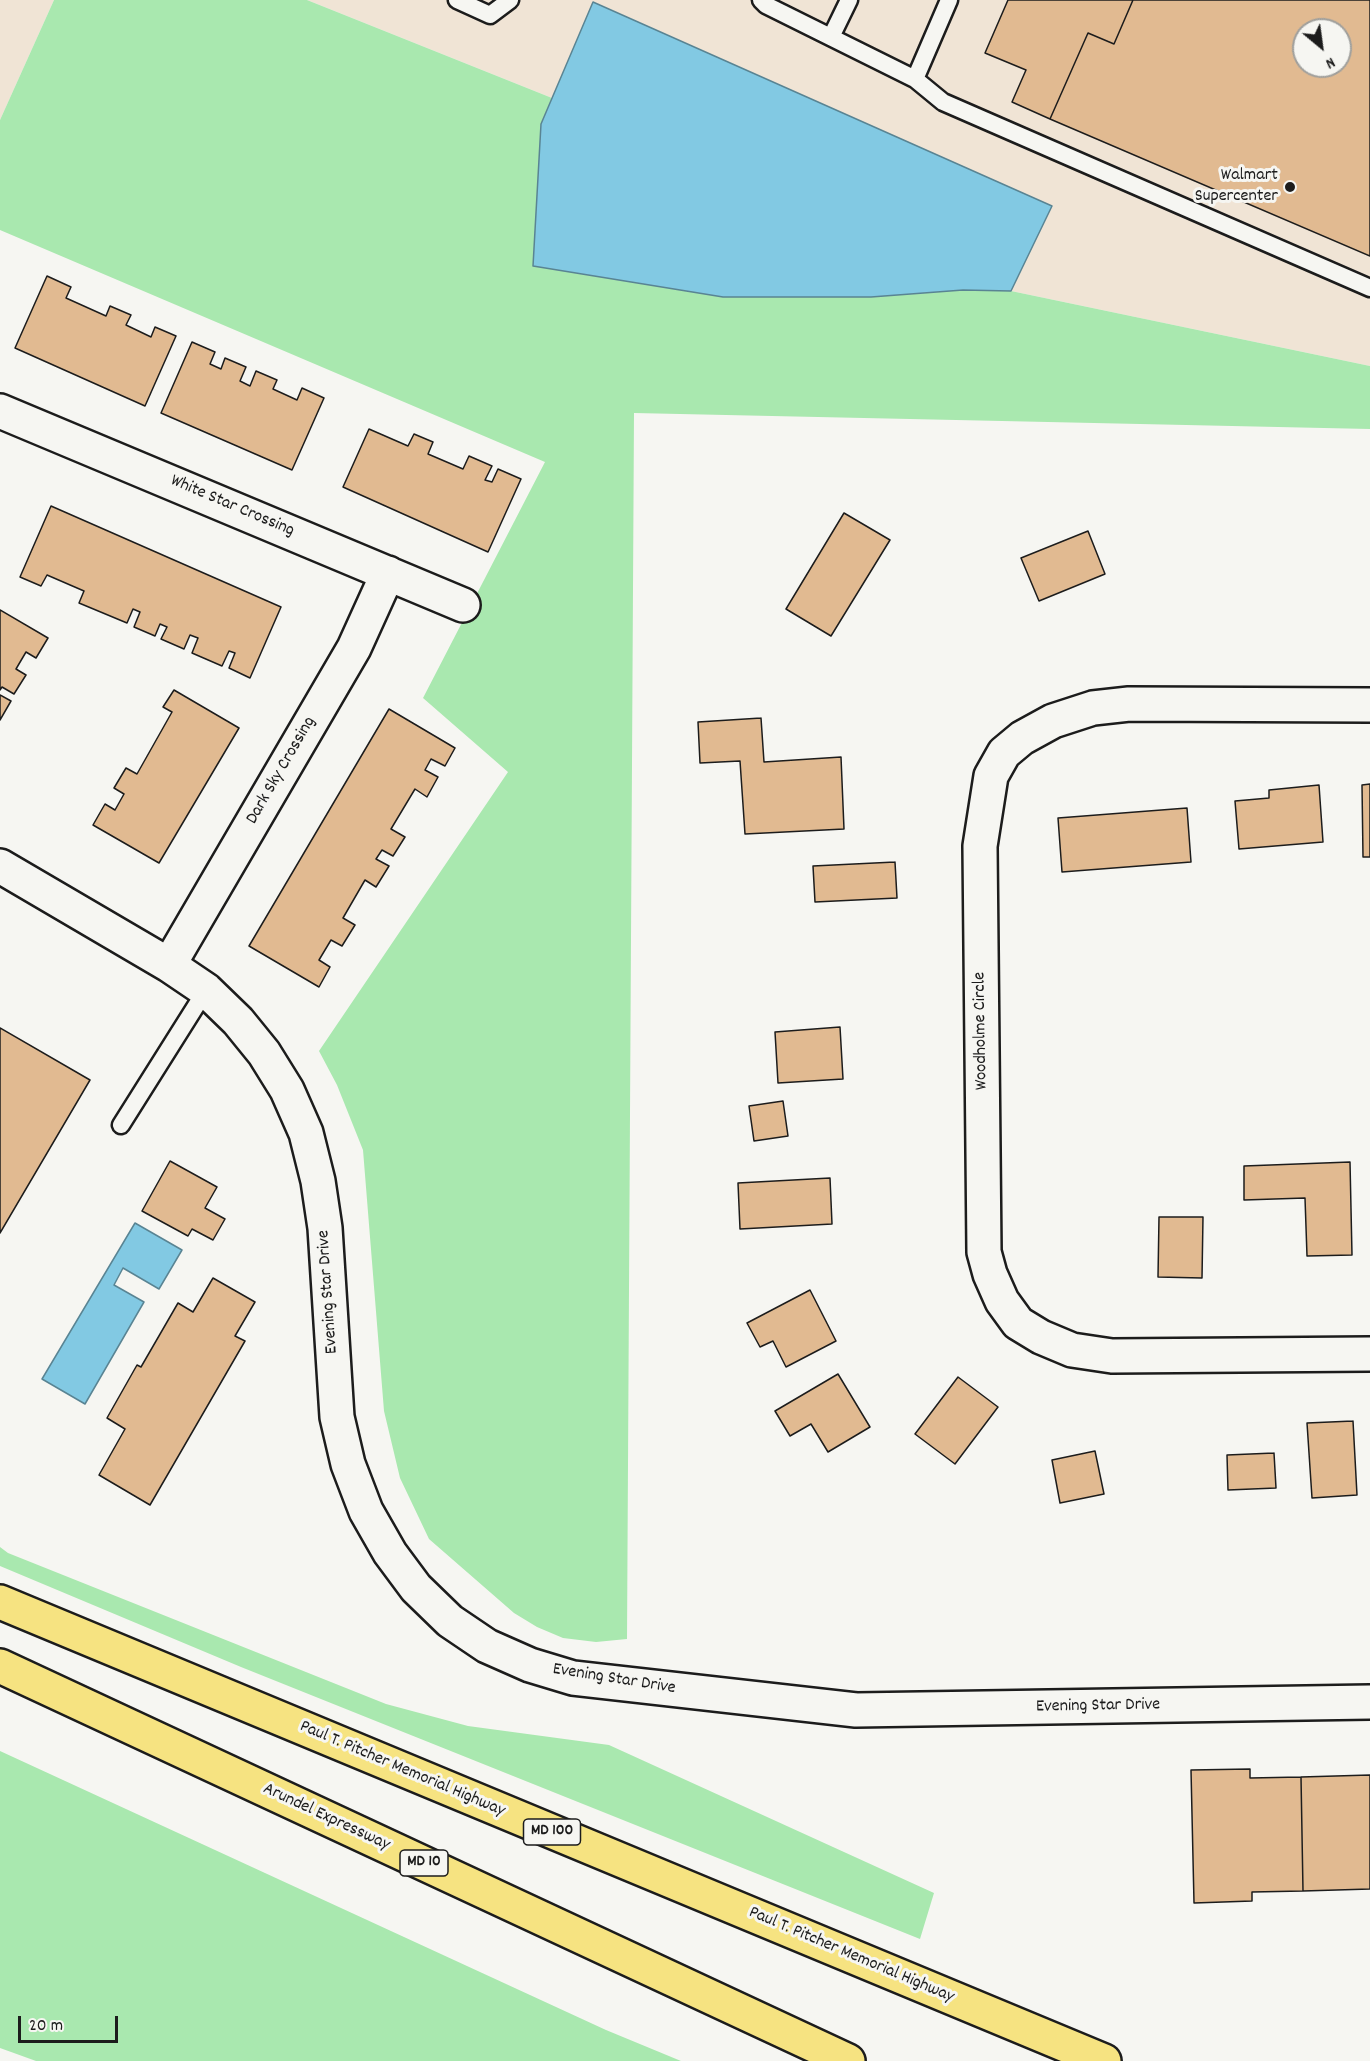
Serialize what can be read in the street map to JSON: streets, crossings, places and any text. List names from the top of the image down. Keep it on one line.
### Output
{"streets":{"highway":["Paul T. Pitcher Memorial Highway","Arundel Expressway","MD 100","MD 10"],"street":["White Star Crossing","Dark Sky Crossing","Woodholme Circle","Evening Star Drive"]},"crossings":[["White Star Crossing","Dark Sky Crossing"],["Dark Sky Crossing","Evening Star Drive"]],"places":["Walmart Supercenter"],"scale_bar":"20 m","north":"bottom right"}
